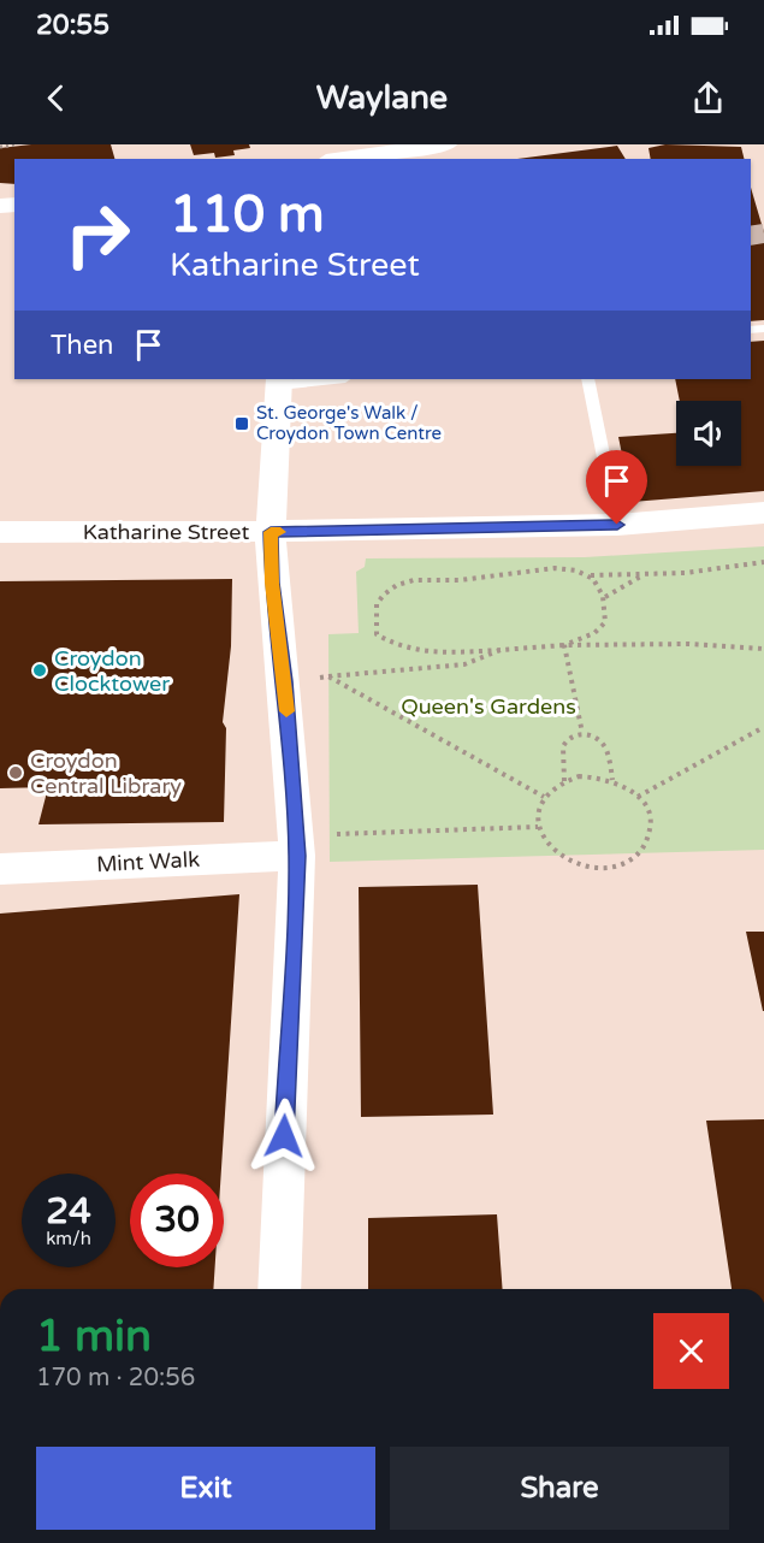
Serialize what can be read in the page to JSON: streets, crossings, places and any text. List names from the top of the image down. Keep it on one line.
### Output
{"streets":{"street":["Katharine Street","Mint Walk"]},"parks":["Queen's Gardens"],"places":{"transit":["St. George's Walk / Croydon Town Centre"],"other":["Croydon Clocktower","Croydon Central Library"]},"page":{"status":"20:55","header":"Waylane","turn":["110 m","Katharine Street"],"then":"Then","speed":"24 km/h","limit":"30","heading":["1 min","170 m · 20:56"],"buttons":["Exit","Share"]}}
